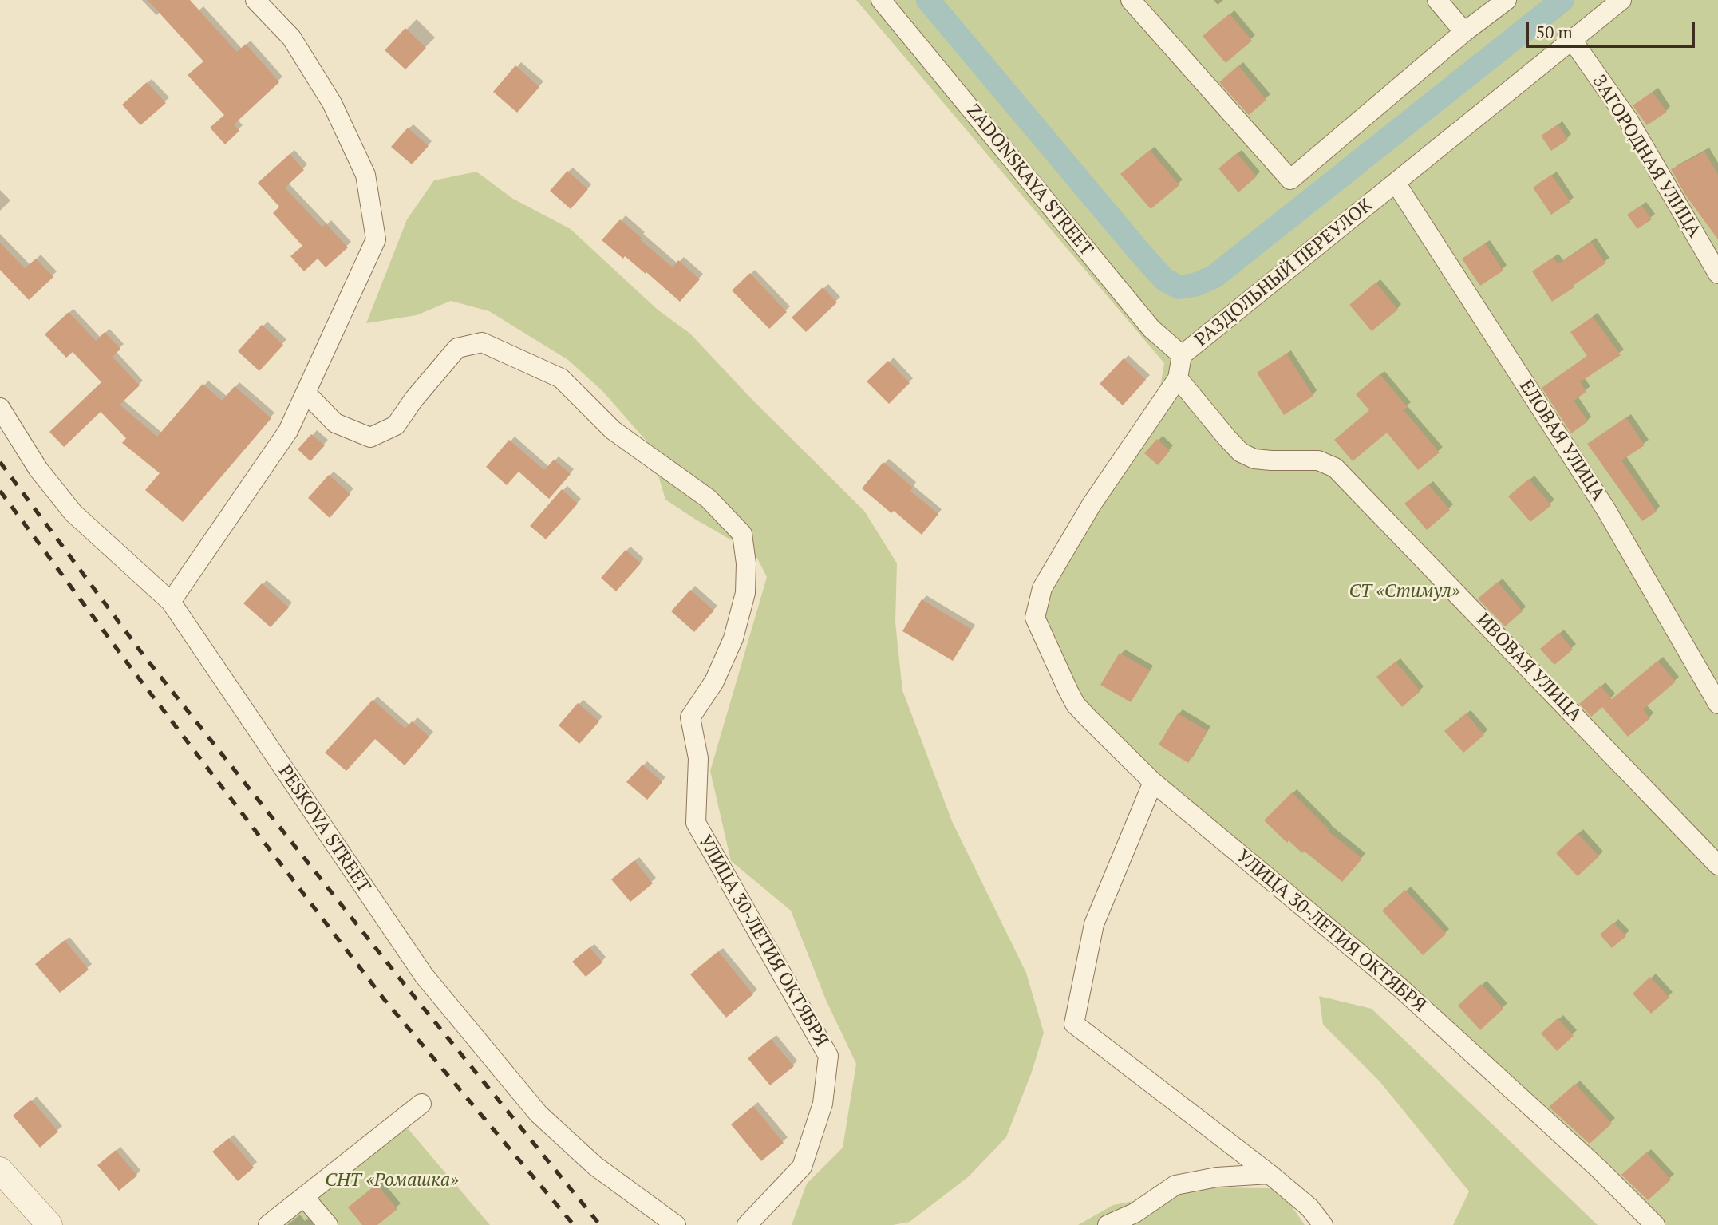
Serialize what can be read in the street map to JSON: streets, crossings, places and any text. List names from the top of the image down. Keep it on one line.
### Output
{"streets":{"street":["ЗАГОРОДНАЯ УЛИЦА","ZADONSKAYA STREET","РАЗДОЛЬНЫЙ ПЕРЕУЛОК","ЕЛОВАЯ УЛИЦА","ИВОВАЯ УЛИЦА","PESKOVA STREET","УЛИЦА 30-ЛЕТИЯ ОКТЯБРЯ"]},"crossings":[["ЗАГОРОДНАЯ УЛИЦА","РАЗДОЛЬНЫЙ ПЕРЕУЛОК"],["ZADONSKAYA STREET","РАЗДОЛЬНЫЙ ПЕРЕУЛОК"],["РАЗДОЛЬНЫЙ ПЕРЕУЛОК","ЕЛОВАЯ УЛИЦА"],["РАЗДОЛЬНЫЙ ПЕРЕУЛОК","ИВОВАЯ УЛИЦА"],["РАЗДОЛЬНЫЙ ПЕРЕУЛОК","УЛИЦА 30-ЛЕТИЯ ОКТЯБРЯ"]],"parks":["СТ «Стимул»","СНТ «Ромашка»"],"scale_bar":"50 m"}
